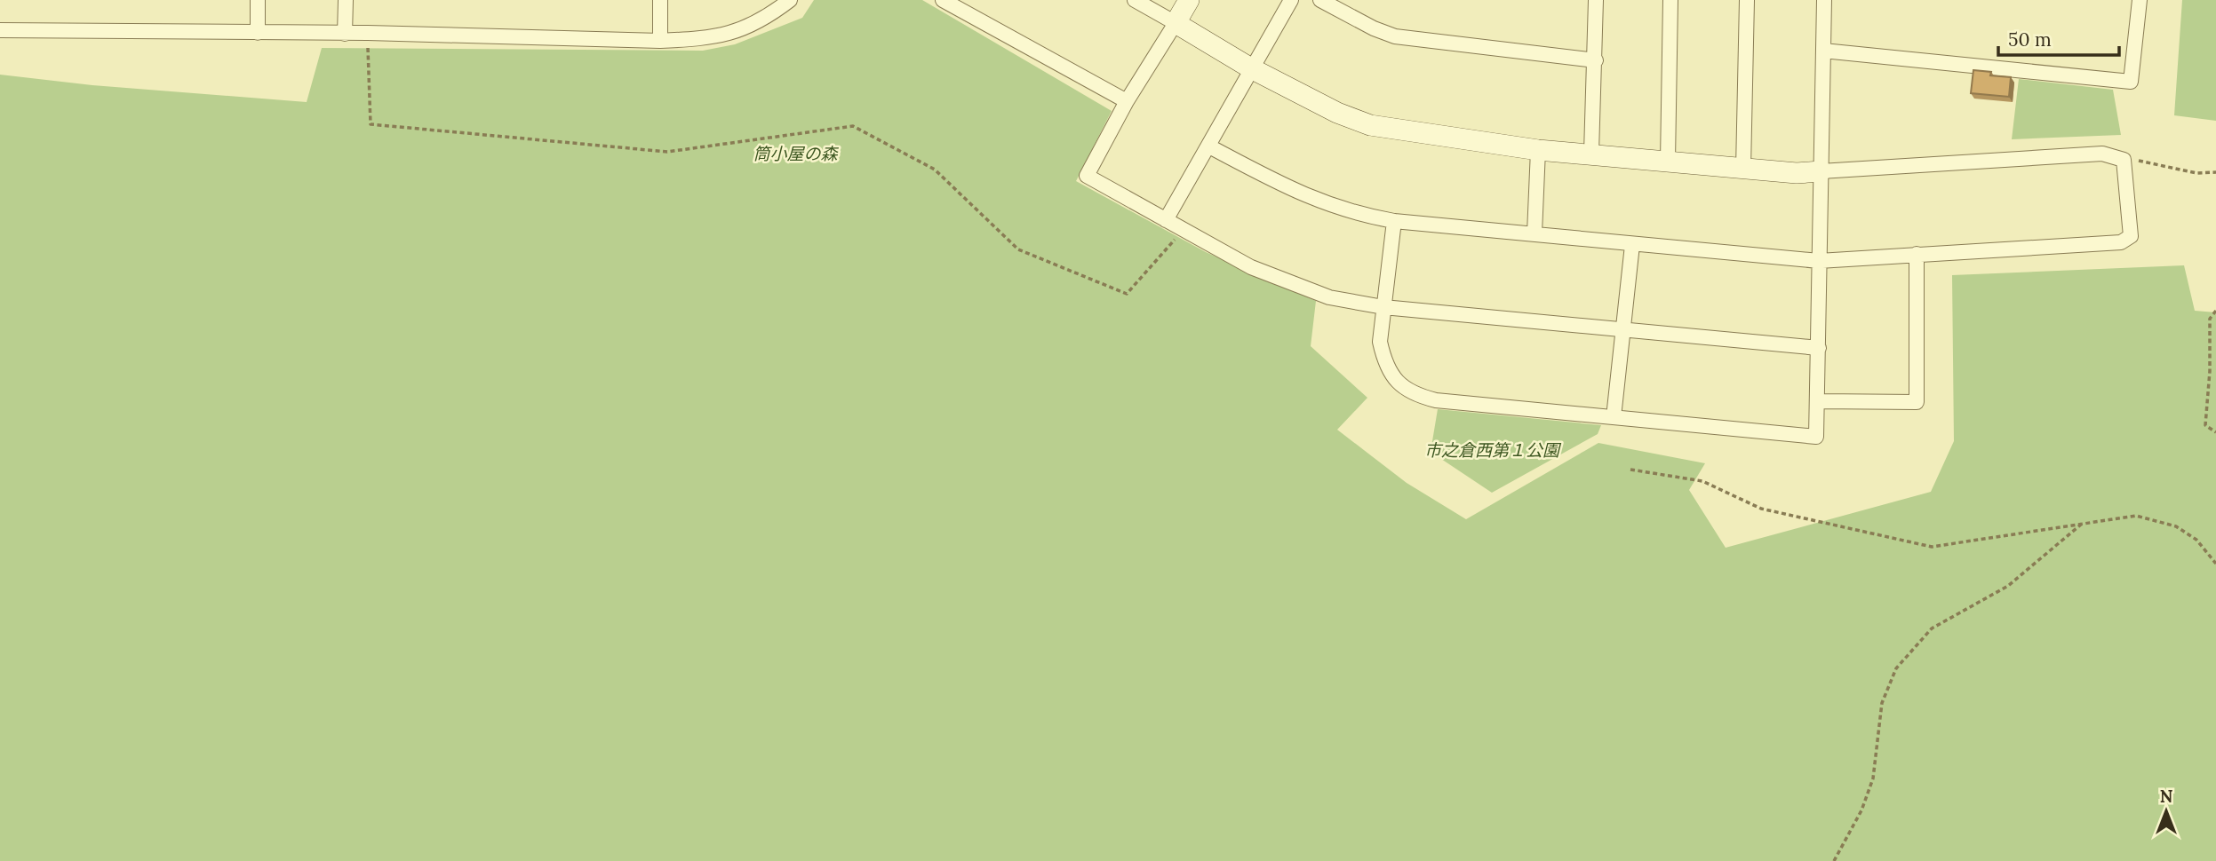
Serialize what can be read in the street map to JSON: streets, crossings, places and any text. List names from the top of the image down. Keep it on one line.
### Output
{"parks":["筒小屋の森","市之倉西第１公園"],"scale_bar":"50 m","north":"top"}
